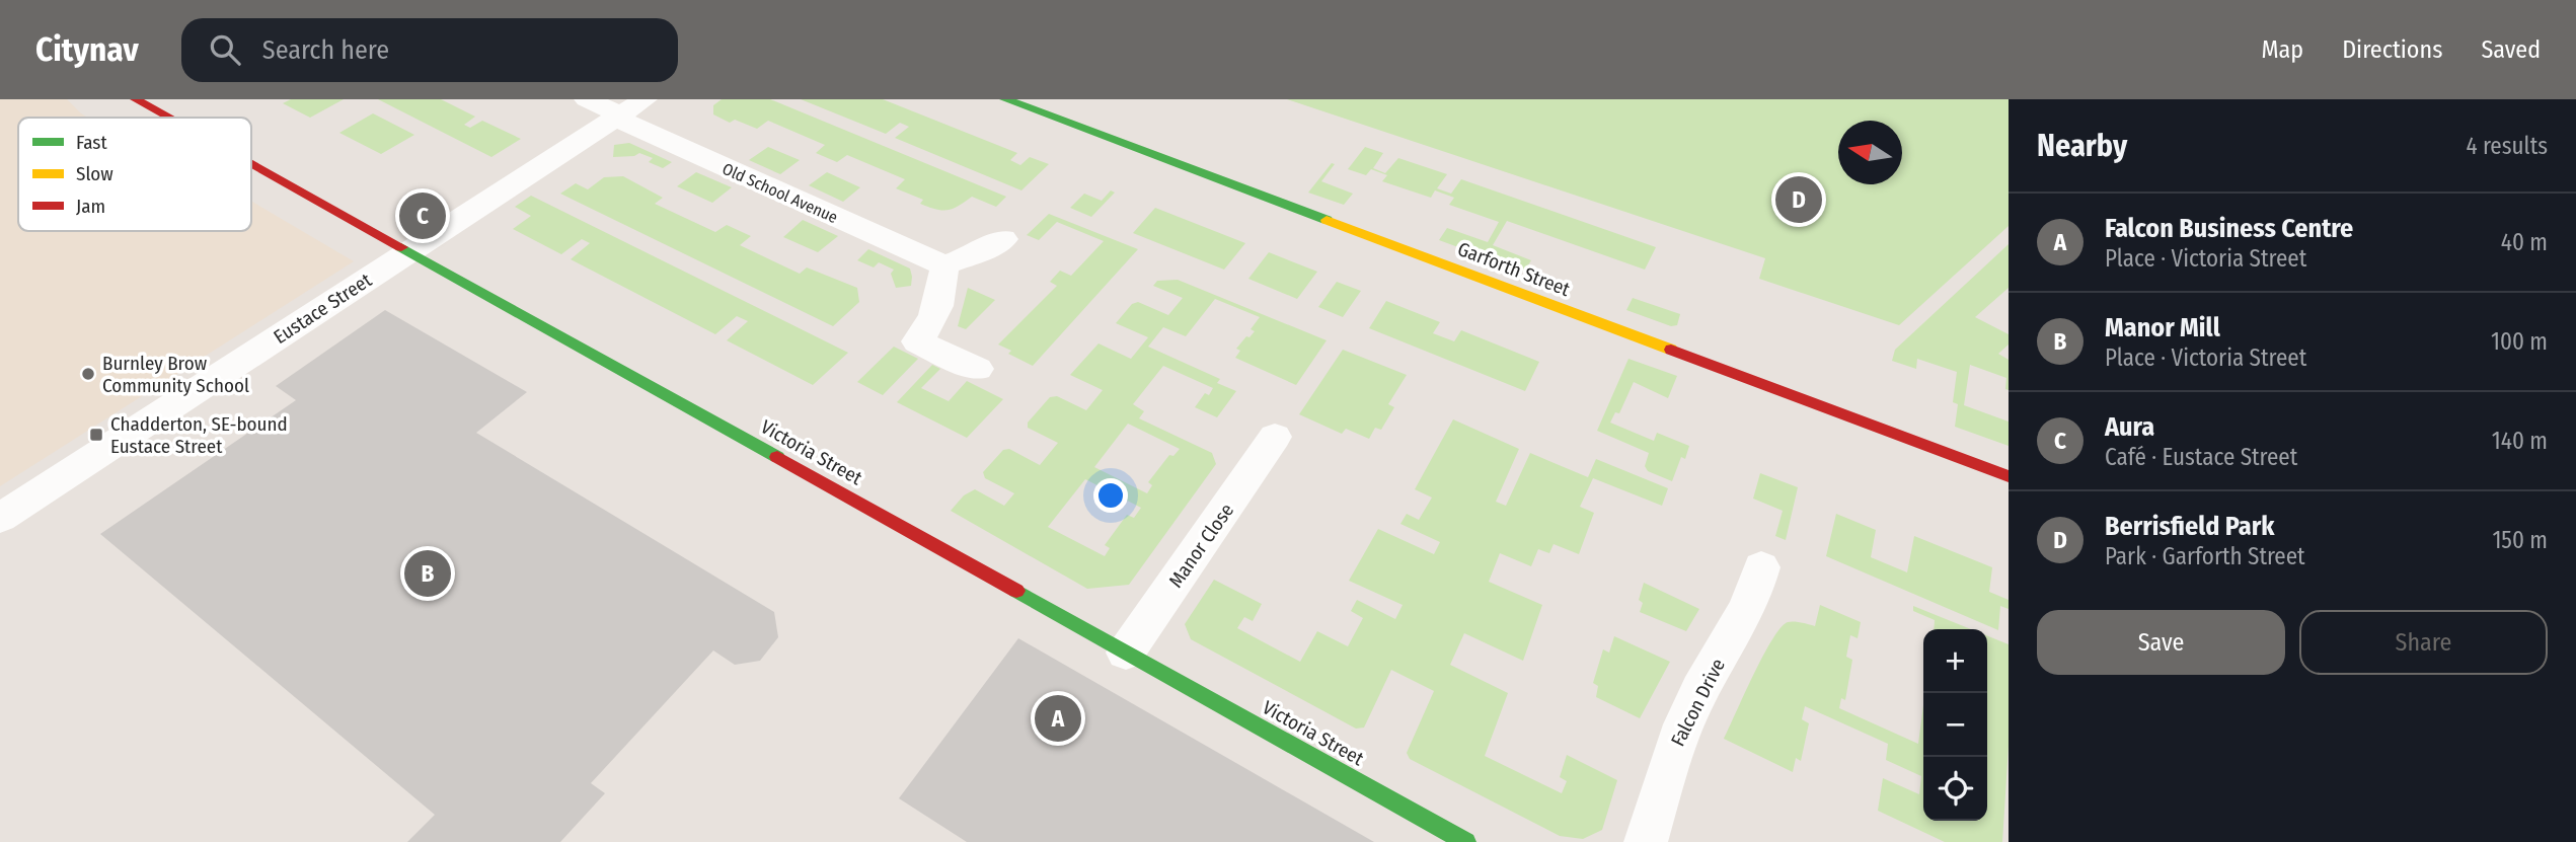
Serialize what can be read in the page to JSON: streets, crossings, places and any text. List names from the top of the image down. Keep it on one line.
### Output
{"streets":{"street":["Old School Avenue","Garforth Street","Eustace Street","Victoria Street","Manor Close","Falcon Drive"]},"crossings":[["Old School Avenue","Eustace Street"],["Eustace Street","Victoria Street"],["Victoria Street","Manor Close"]],"places":{"other":["Burnley Brow Community School"],"transit":["Chadderton, SE-bound Eustace Street"]},"legend":["Fast","Slow","Jam"],"north":"left","page":{"header":"Citynav","search":"Search here","nav":["Map","Directions","Saved"],"heading":["Nearby","4 results"],"pins":["D","C","B","A"],"list":[{"mark":"A","name":"Falcon Business Centre","note":"Place · Victoria Street","value":"40 m"},{"mark":"B","name":"Manor Mill","note":"Place · Victoria Street","value":"100 m"},{"mark":"C","name":"Aura","note":"Café · Eustace Street","value":"140 m"},{"mark":"D","name":"Berrisfield Park","note":"Park · Garforth Street","value":"150 m"}],"buttons":["Save","Share"],"map_buttons":["+","−"]}}
